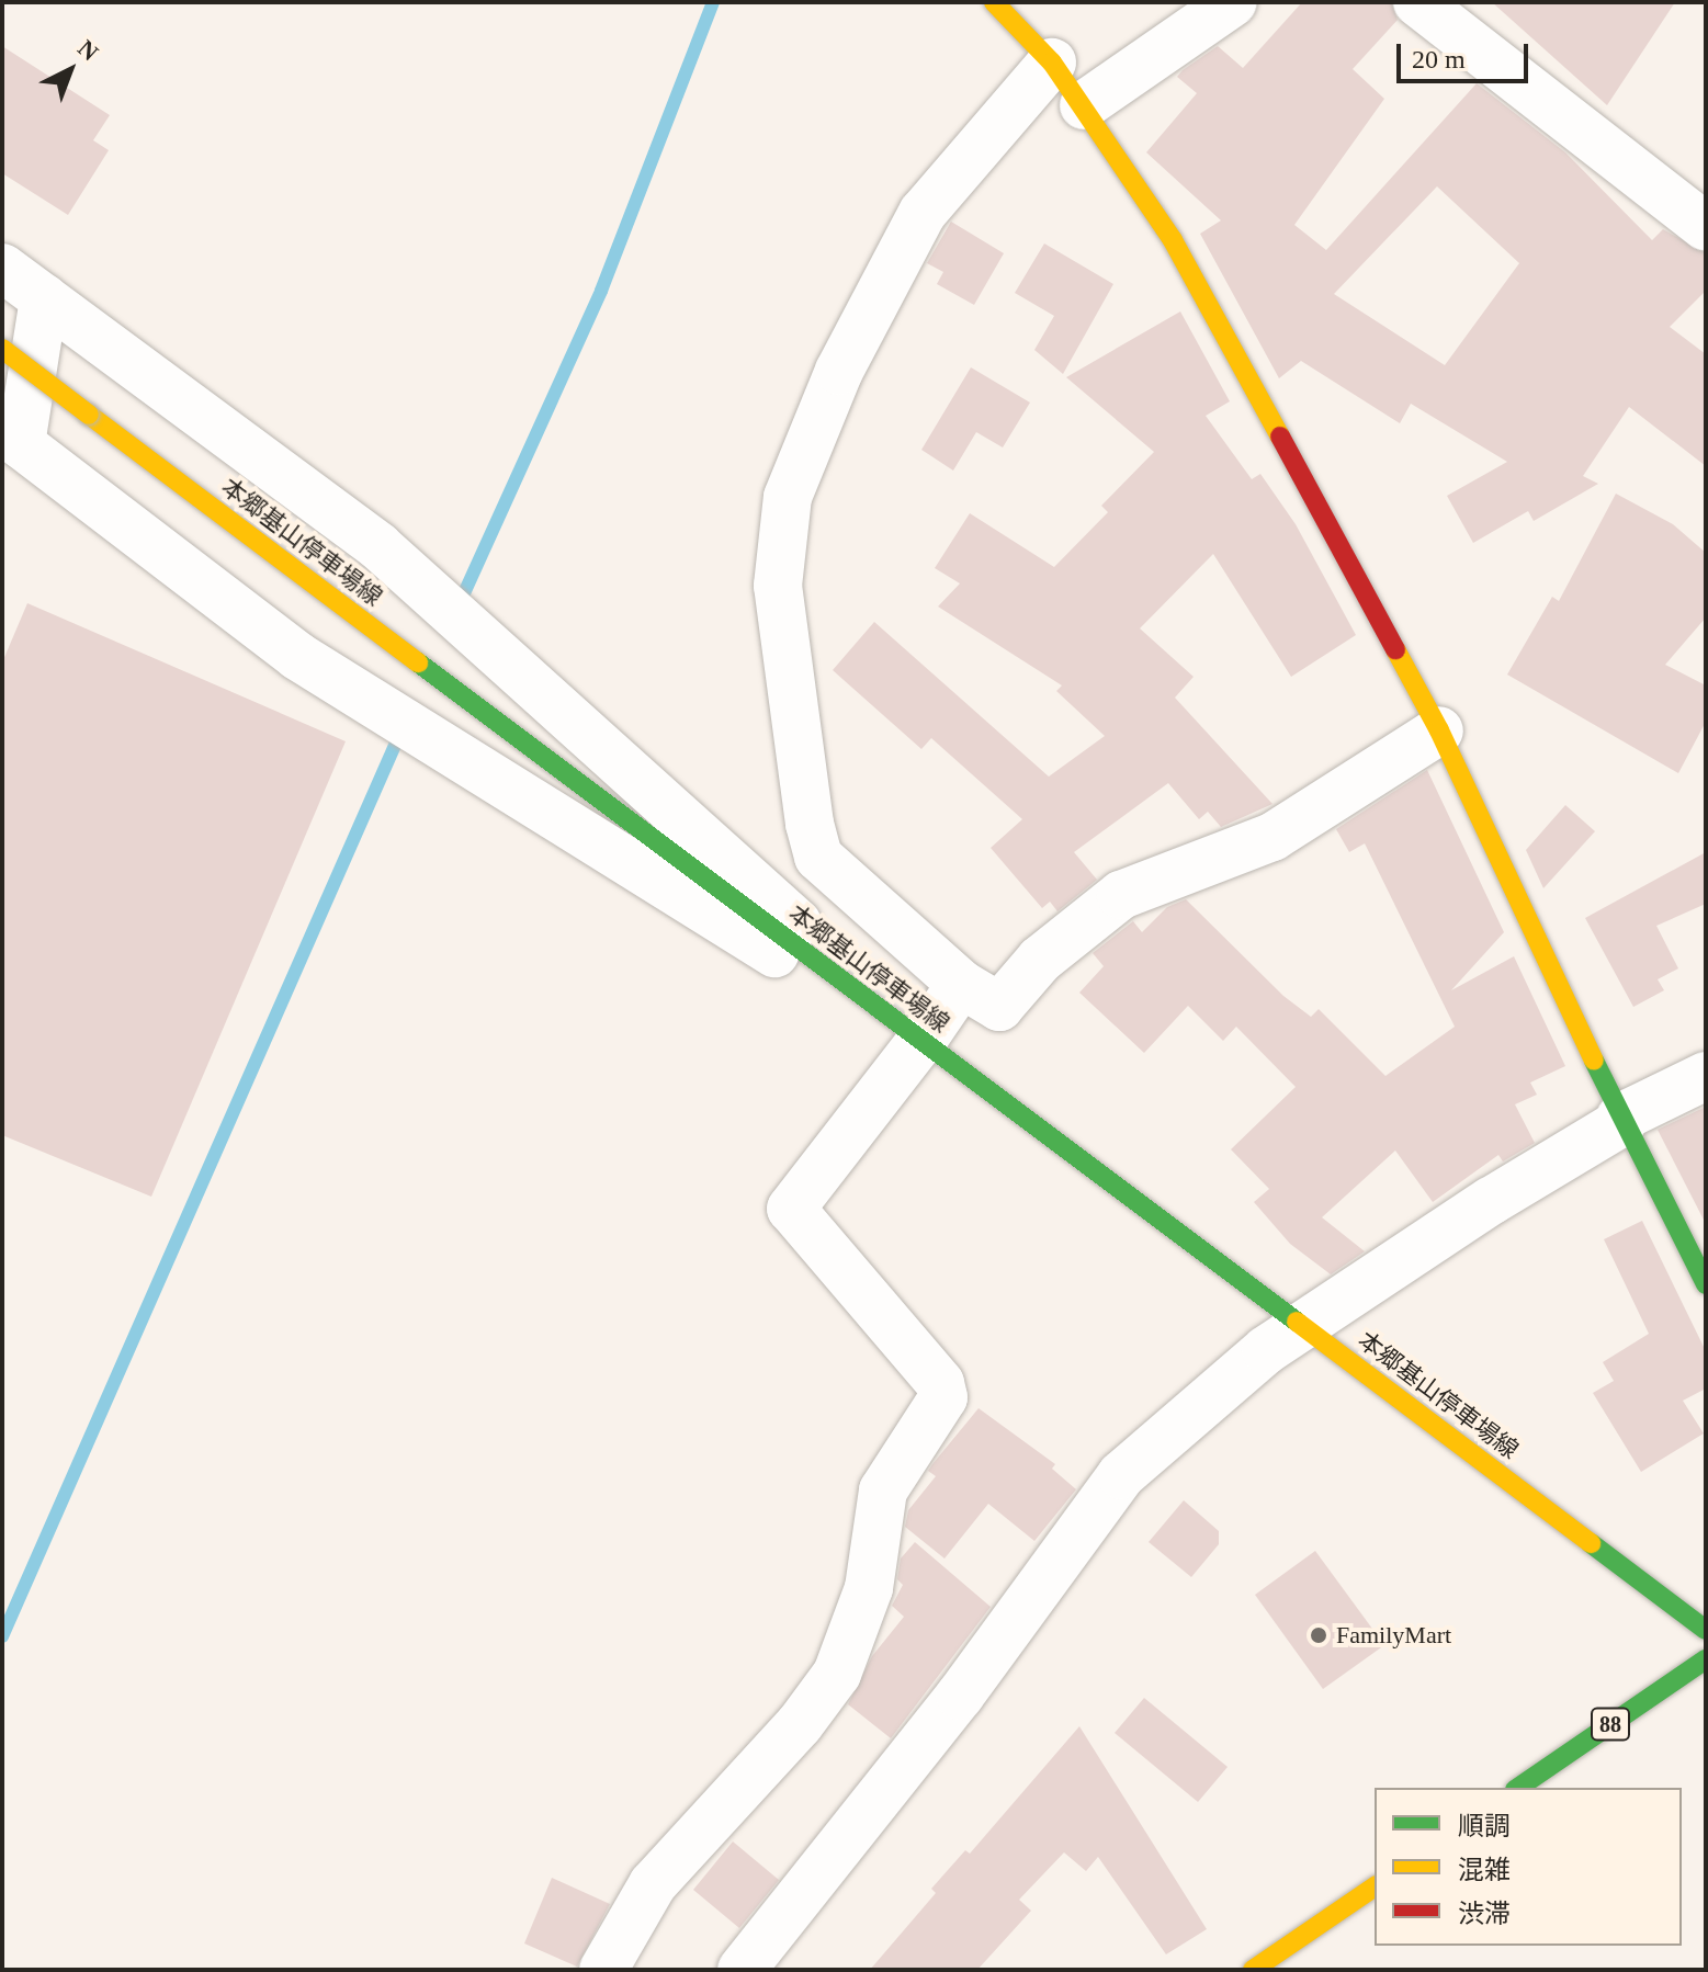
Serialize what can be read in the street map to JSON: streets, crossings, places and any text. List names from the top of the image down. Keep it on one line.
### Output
{"streets":{"main road":["本郷基山停車場線","88"]},"places":["FamilyMart"],"legend":["順調","混雑","渋滞"],"scale_bar":"20 m","north":"top right"}
